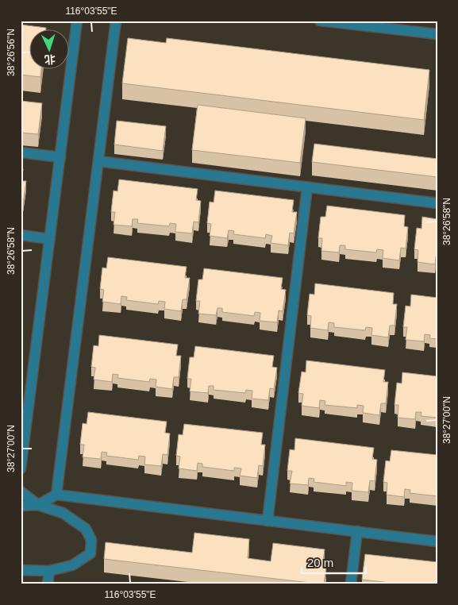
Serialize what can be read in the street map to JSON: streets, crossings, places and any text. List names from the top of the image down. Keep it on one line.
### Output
{"scale_bar":"20 m","north":"bottom","coordinates":["116°03'55\"E","38°26'56\"N","38°26'58\"N","38°27'00\"N"]}
